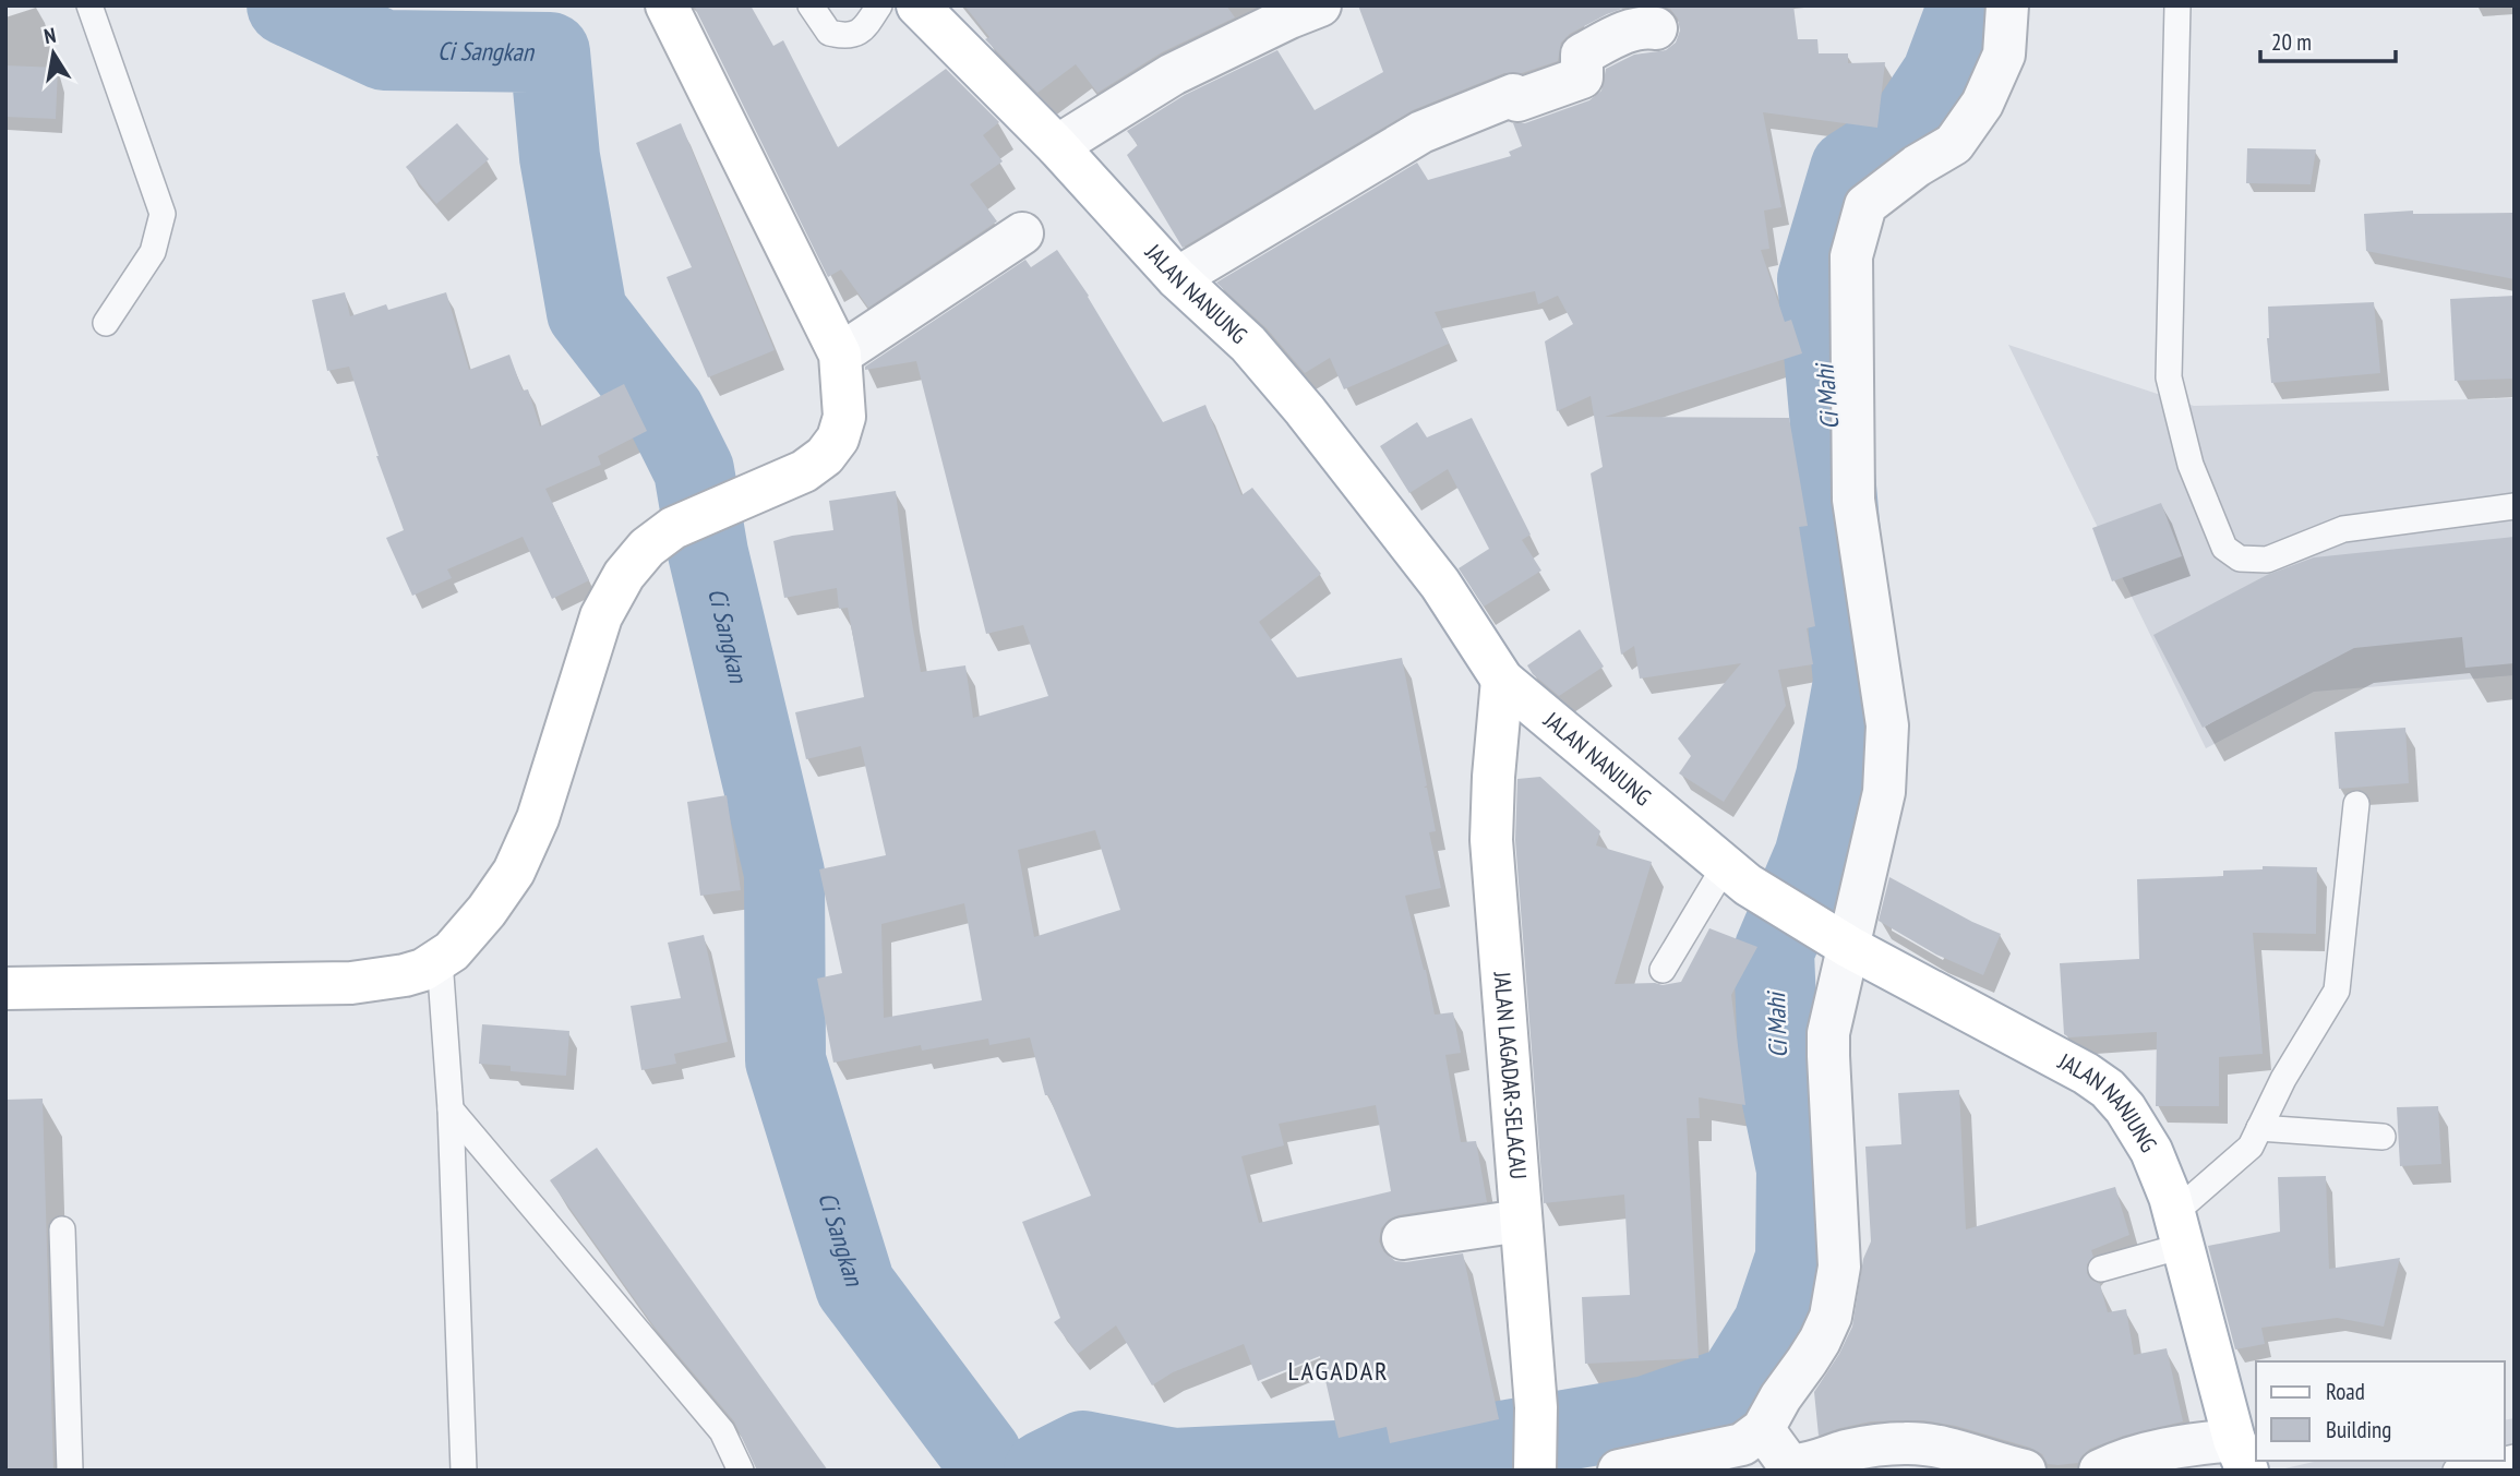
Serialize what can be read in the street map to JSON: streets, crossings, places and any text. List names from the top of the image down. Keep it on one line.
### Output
{"streets":{"street":["JALAN NANJUNG","JALAN LAGADAR-SELACAU"]},"crossings":[["JALAN NANJUNG","JALAN LAGADAR-SELACAU"]],"districts":["LAGADAR"],"water":["Ci Sangkan","Ci Mahi"],"legend":["Road","Building"],"scale_bar":"20 m","north":"top"}
